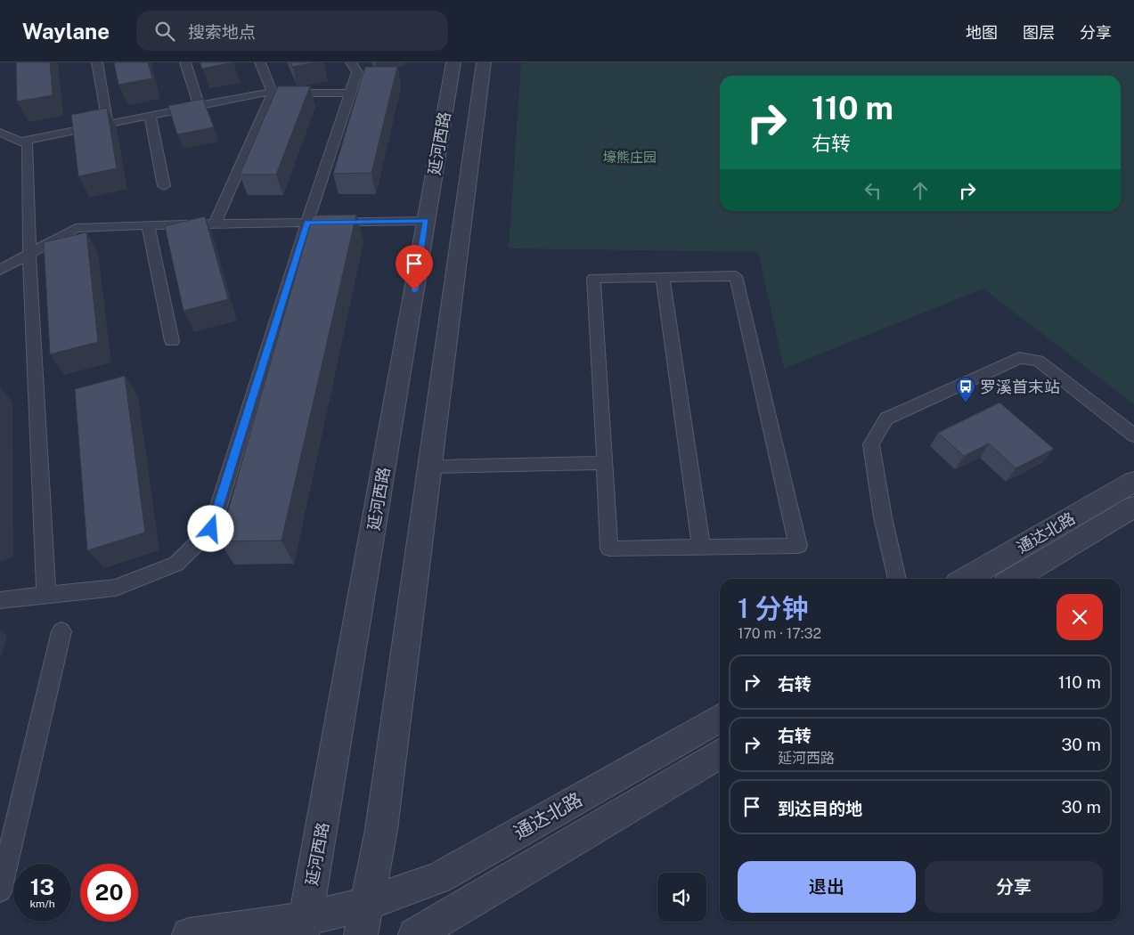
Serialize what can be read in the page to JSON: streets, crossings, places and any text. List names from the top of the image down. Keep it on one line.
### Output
{"streets":{"street":["延河西路","通达北路"]},"crossings":[["延河西路","通达北路"]],"parks":["壕熊庄园"],"places":{"bus stop":["罗溪首末站"]},"page":{"header":"Waylane","search":"搜索地点","nav":["地图","图层","分享"],"turn":["110 m","右转"],"heading":["1 分钟","170 m · 17:32"],"list":[{"name":"右转","value":"110 m"},{"name":"右转","note":"延河西路","value":"30 m"},{"name":"到达目的地","value":"30 m"}],"buttons":["退出","分享"],"speed":"13 km/h","limit":"20"}}
